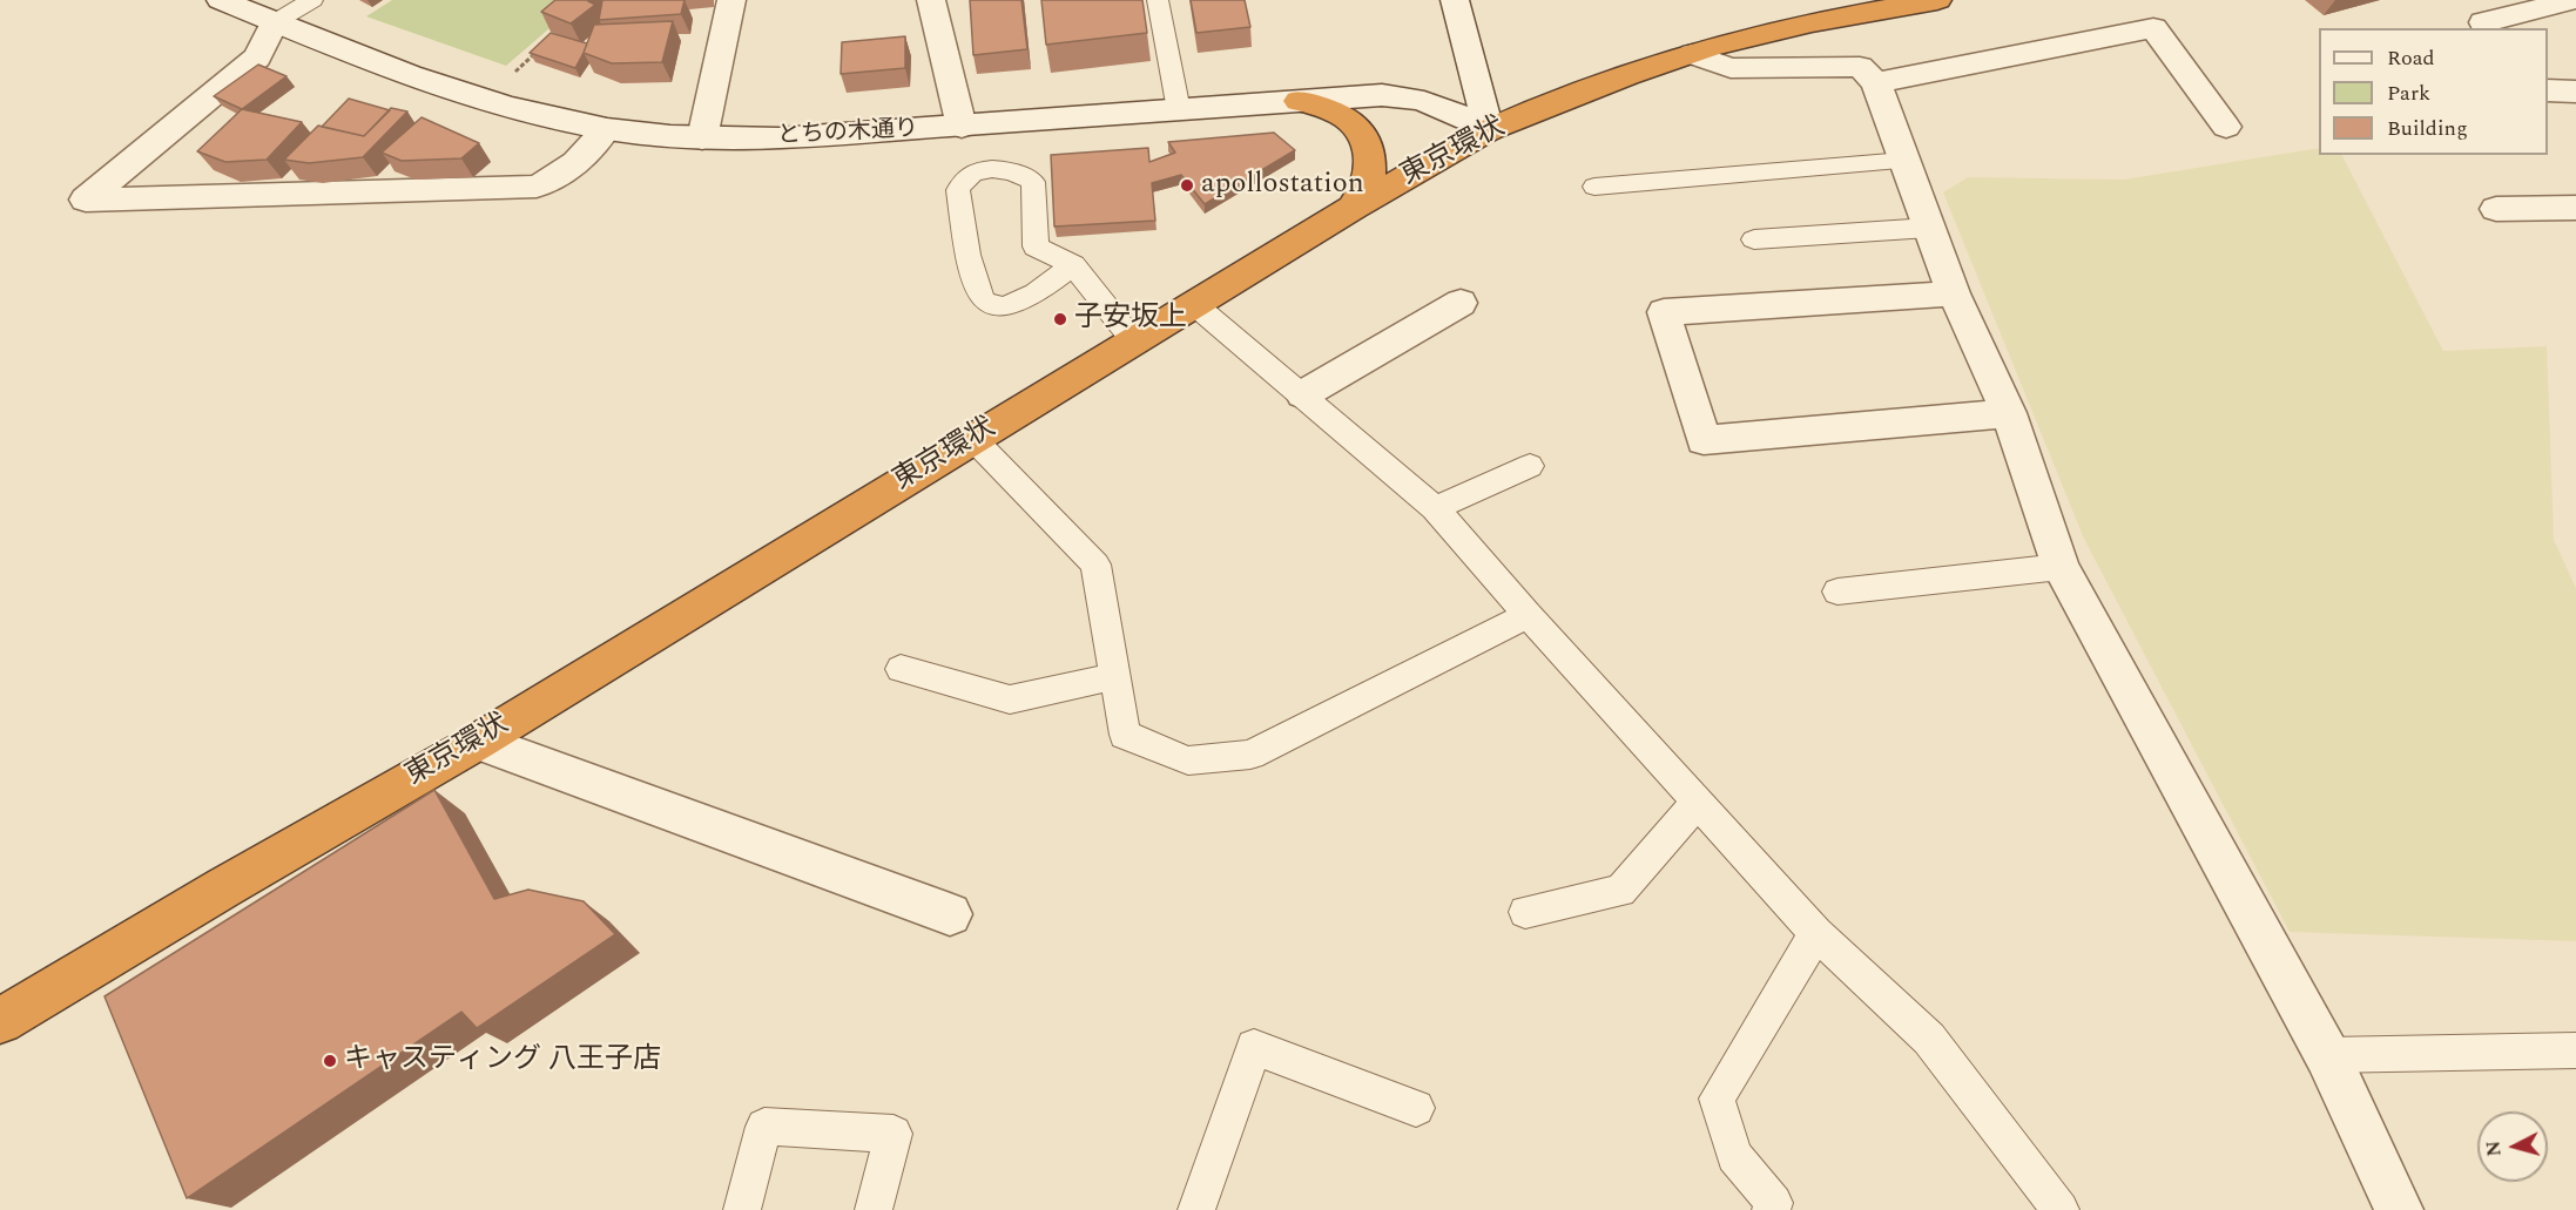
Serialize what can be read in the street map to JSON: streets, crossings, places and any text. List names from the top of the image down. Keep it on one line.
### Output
{"streets":{"highway":["東京環状"],"street":["とちの木通り"]},"crossings":[["とちの木通り","東京環状"]],"places":["apollostation","子安坂上","キャスティング 八王子店"],"legend":["Road","Park","Building"],"north":"left"}
